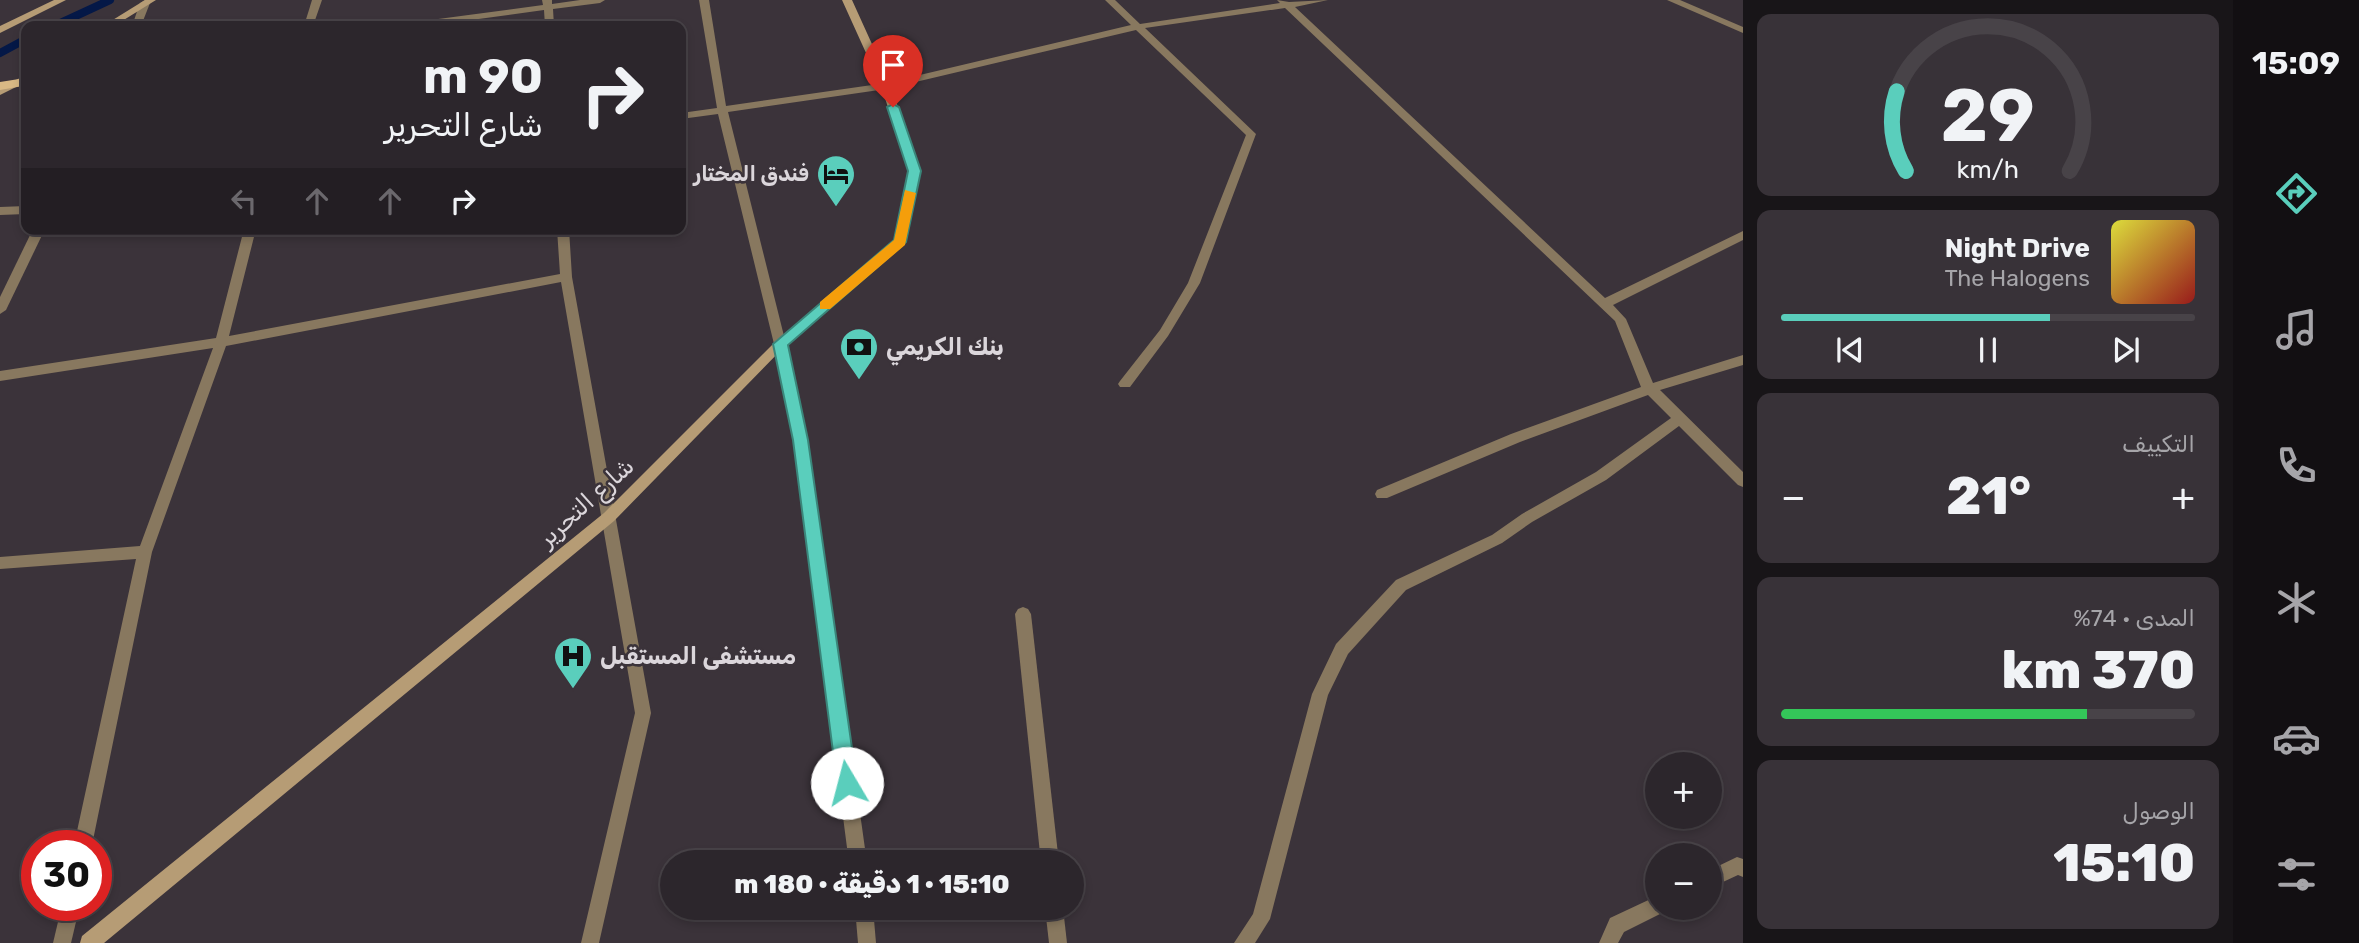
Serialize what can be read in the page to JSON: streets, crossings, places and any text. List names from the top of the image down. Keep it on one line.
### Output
{"streets":{"main road":["شارع التحرير"]},"places":{"hotel":["فندق المختار"],"bank":["بنك الكريمي"],"hospital":["مستشفى المستقبل"]},"page":{"tabs":"15:09","turn":["90 m","شارع التحرير"],"song":["Night Drive","The Halogens"],"tile":["التكييف",["المدى · 74%","370 km"],["الوصول","15:10"]],"heat":["−","21°","+"],"map_buttons":["+","−"],"limit":"30","trip":"15:10 · 1 دقيقة · 180 m","gauge":["29","km/h"]}}
